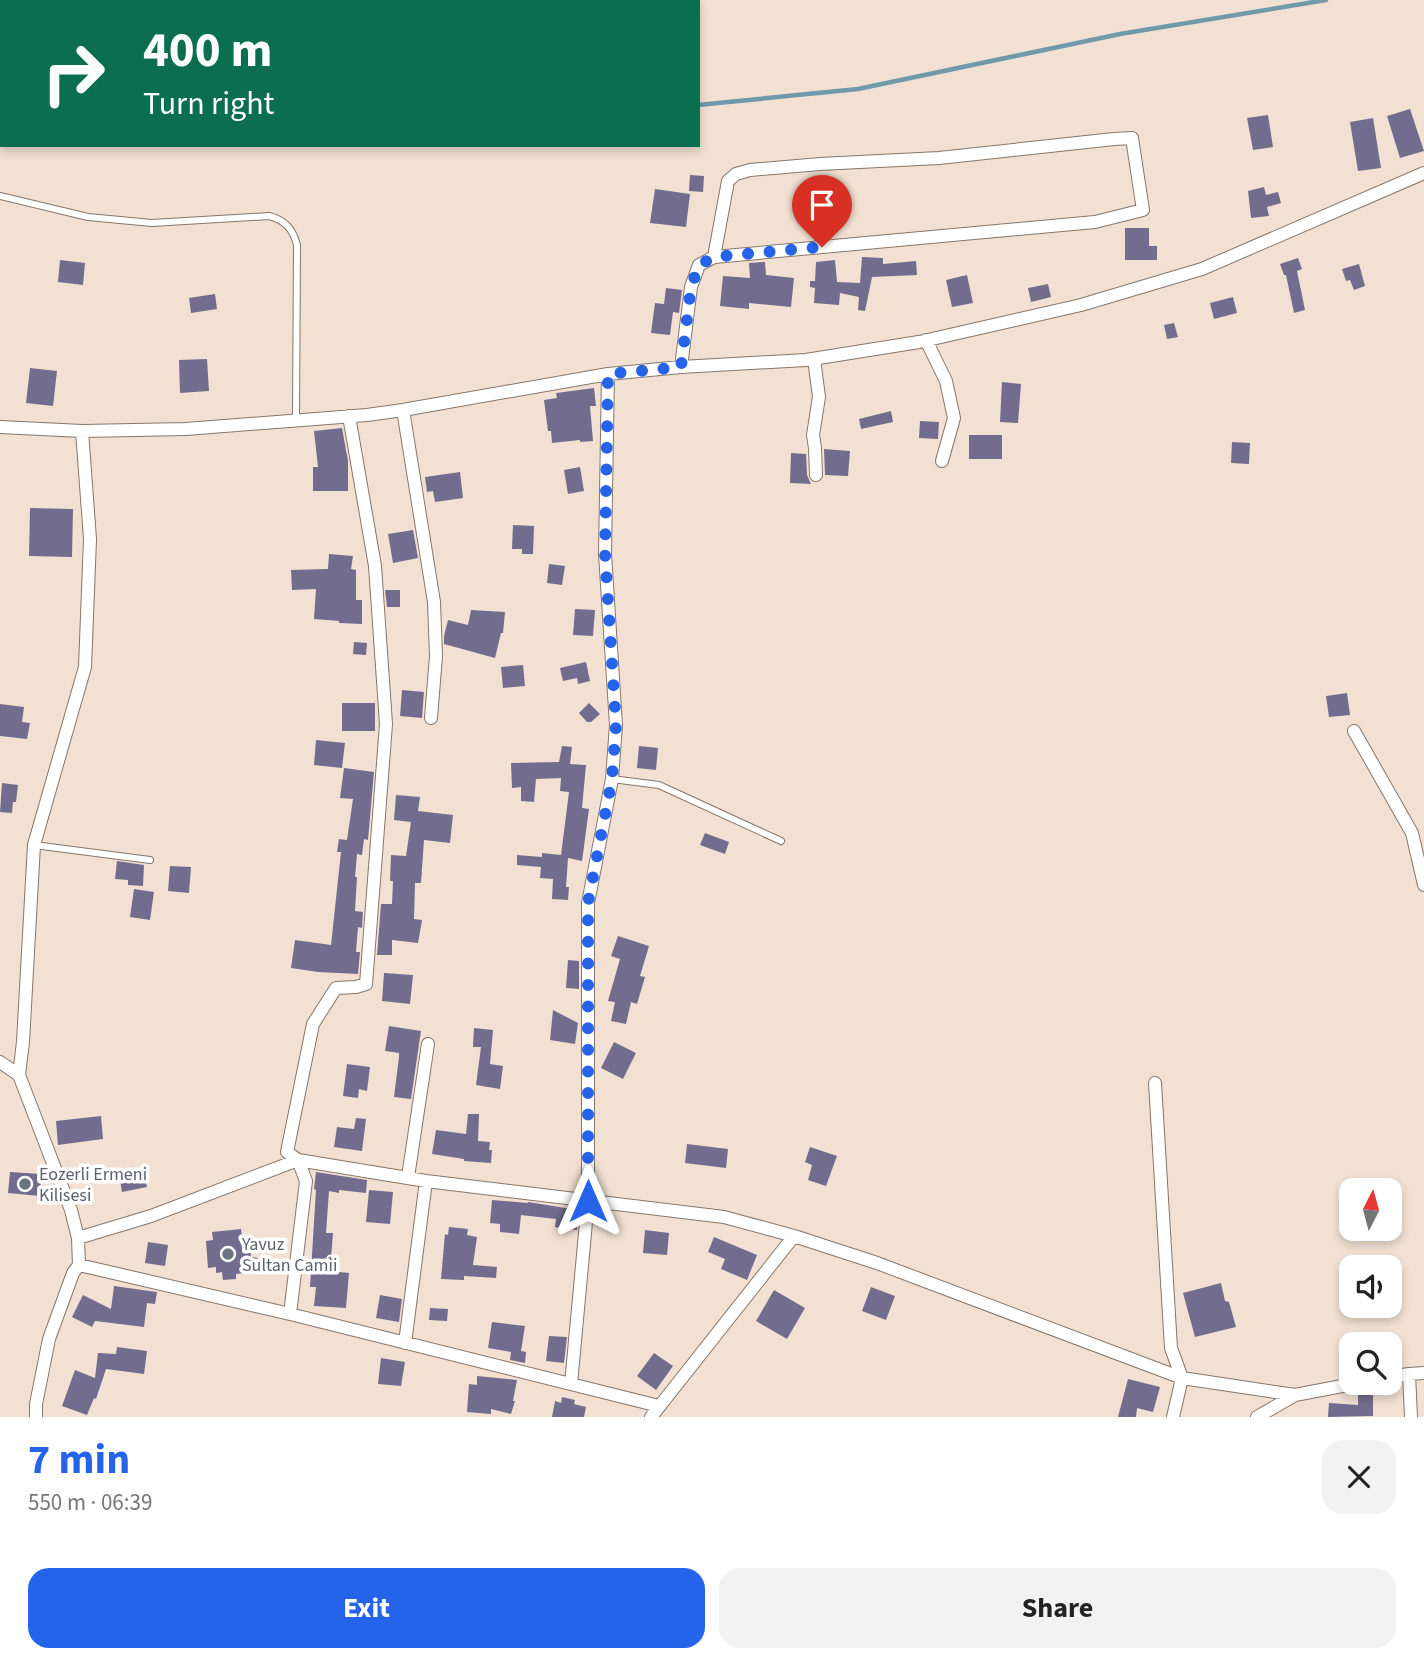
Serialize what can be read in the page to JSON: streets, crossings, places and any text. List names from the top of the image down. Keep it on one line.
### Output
{"places":["Eozerli Ermeni Kilisesi","Yavuz Sultan Camii"],"north":"top","page":{"turn":["400 m","Turn right"],"heading":["7 min","550 m · 06:39"],"buttons":["Exit","Share"]}}
